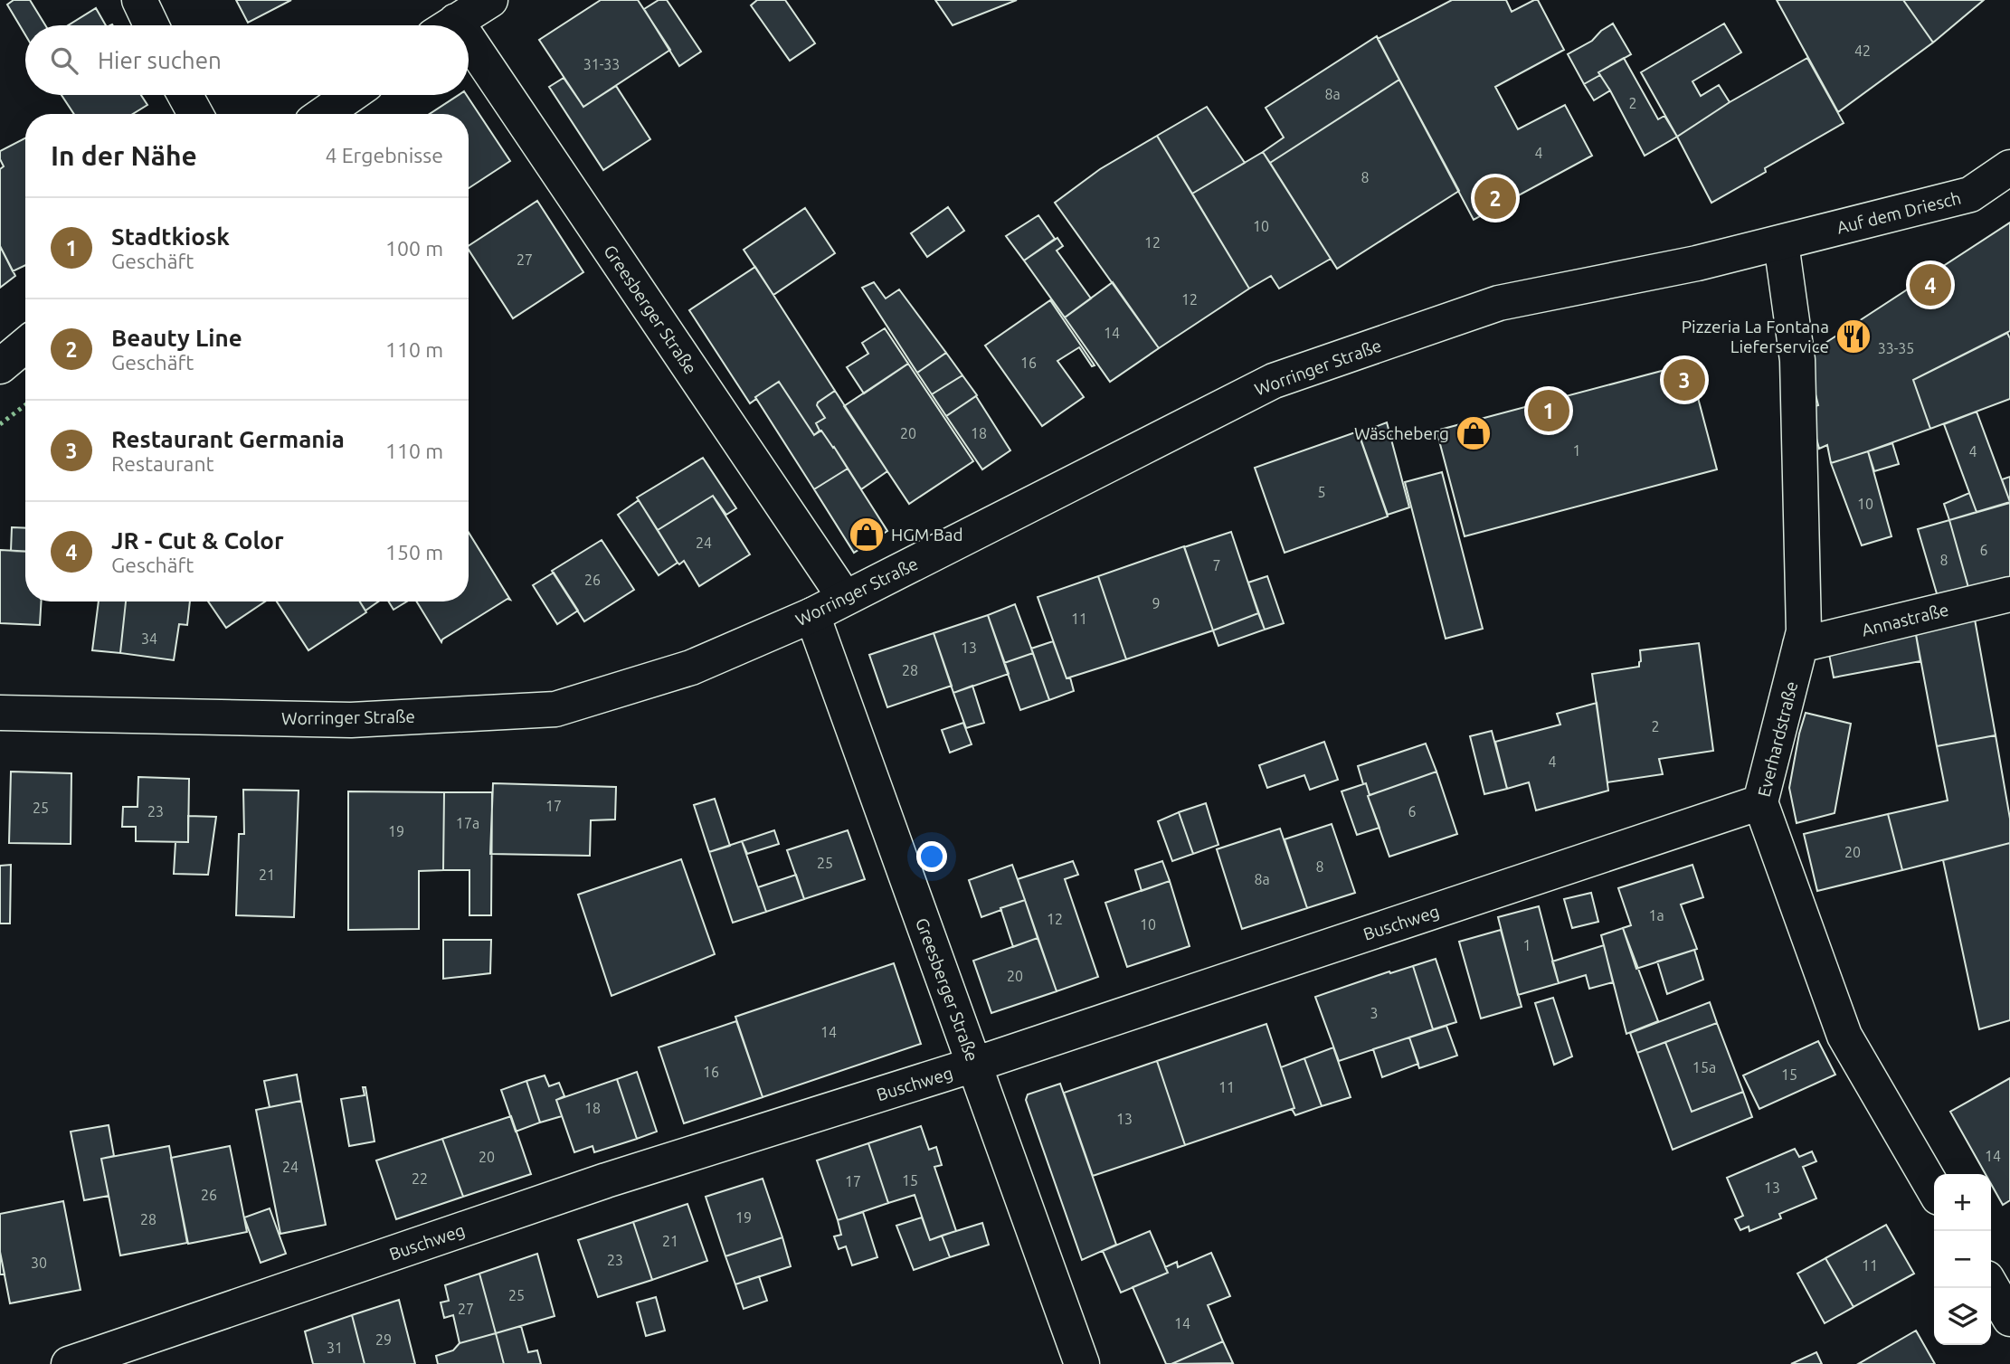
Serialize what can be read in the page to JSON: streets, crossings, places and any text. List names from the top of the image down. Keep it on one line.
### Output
{"streets":{"street":["Auf dem Driesch","Greesberger Straße","Worringer Straße","Annastraße","Everhardstraße","Buschweg"]},"crossings":[["Auf dem Driesch","Worringer Straße"],["Auf dem Driesch","Everhardstraße"],["Greesberger Straße","Worringer Straße"],["Greesberger Straße","Buschweg"],["Worringer Straße","Everhardstraße"],["Annastraße","Everhardstraße"],["Everhardstraße","Buschweg"]],"places":{"restaurant":["Pizzeria La Fontana Lieferservice"],"shop":["Wäscheberg","HGM Bad"]},"house_numbers":["42","31-33","8a","2","4","8","10","12","27","12","14","33-35","16","20","18","1","4","5","10","24","6","8","7","26","9","11","34","13","28","2","4","17","25","23","6","17a","19","20","25","8","21","8a","1a","12","10","1","20","3","14","15a","16","15","11","18","13","14","20","24","22","15","17","13","26","19","28","21","23","30","11","25","27","14","29","31"],"page":{"search":"Hier suchen","heading":["In der Nähe","4 Ergebnisse"],"pins":["2","4","3","1"],"list":[{"mark":"1","name":"Stadtkiosk","note":"Geschäft","value":"100 m"},{"mark":"2","name":"Beauty Line","note":"Geschäft","value":"110 m"},{"mark":"3","name":"Restaurant Germania","note":"Restaurant","value":"110 m"},{"mark":"4","name":"JR - Cut & Color","note":"Geschäft","value":"150 m"}],"map_buttons":["+","−"]}}
